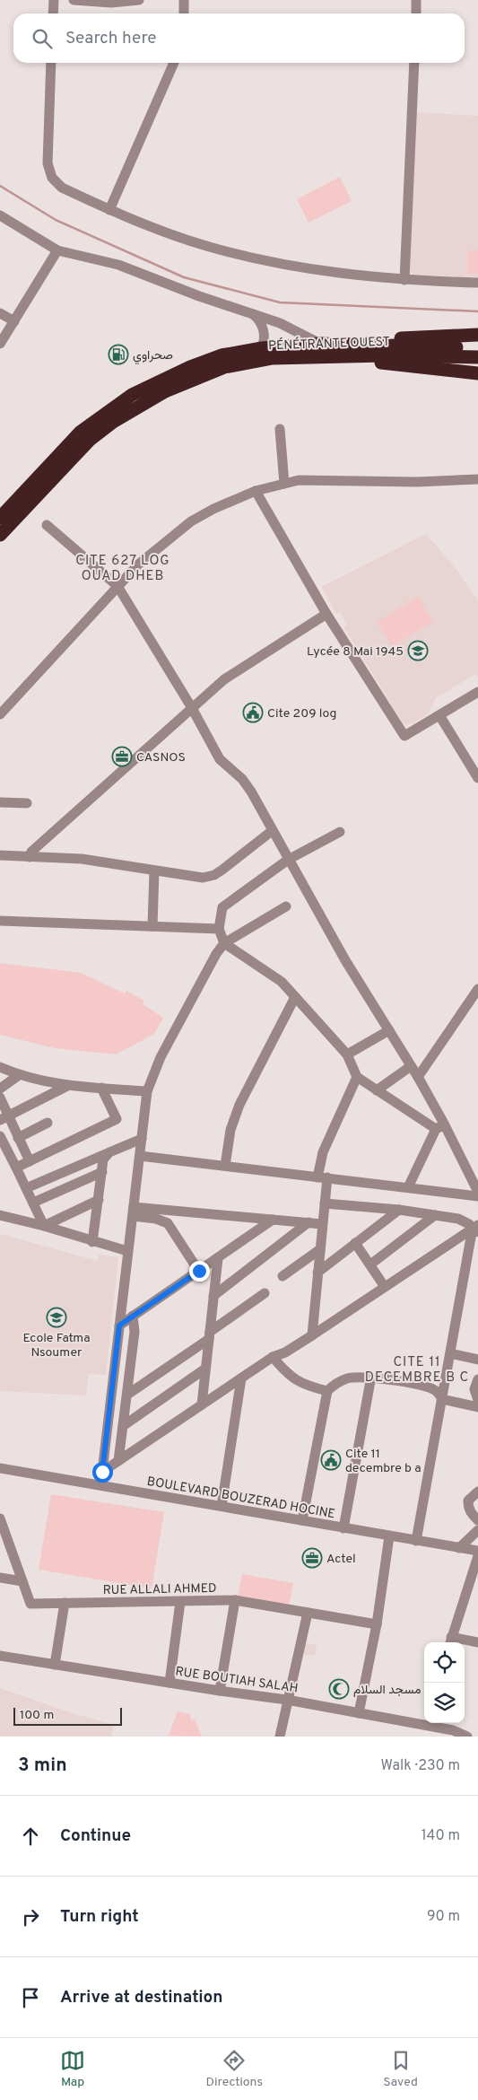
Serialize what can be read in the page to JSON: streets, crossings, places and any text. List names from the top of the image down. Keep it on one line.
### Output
{"streets":{"highway":["PÉNÉTRANTE OUEST"],"street":["BOULEVARD BOUZERAD HOCINE","RUE ALLALI AHMED","RUE BOUTIAH SALAH"]},"districts":["CITE 627 LOG OUAD DHEB","CITE 11 DECEMBRE B C"],"places":{"fuel station":["صحراوي"],"school or university":["Lycée 8 Mai 1945","Ecole Fatma Nsoumer"],"public building":["Cite 209 log","Cite 11 decembre b a"],"office":["CASNOS","Actel"],"mosque":["مسجد السلام"]},"scale_bar":"100 m","page":{"search":"Search here","scale":"100 m","heading":["3 min","Walk · 230 m"],"list":[["Continue","140 m"],["Turn right","90 m"],"Arrive at destination"],"nav":["Map","Directions","Saved"]}}
